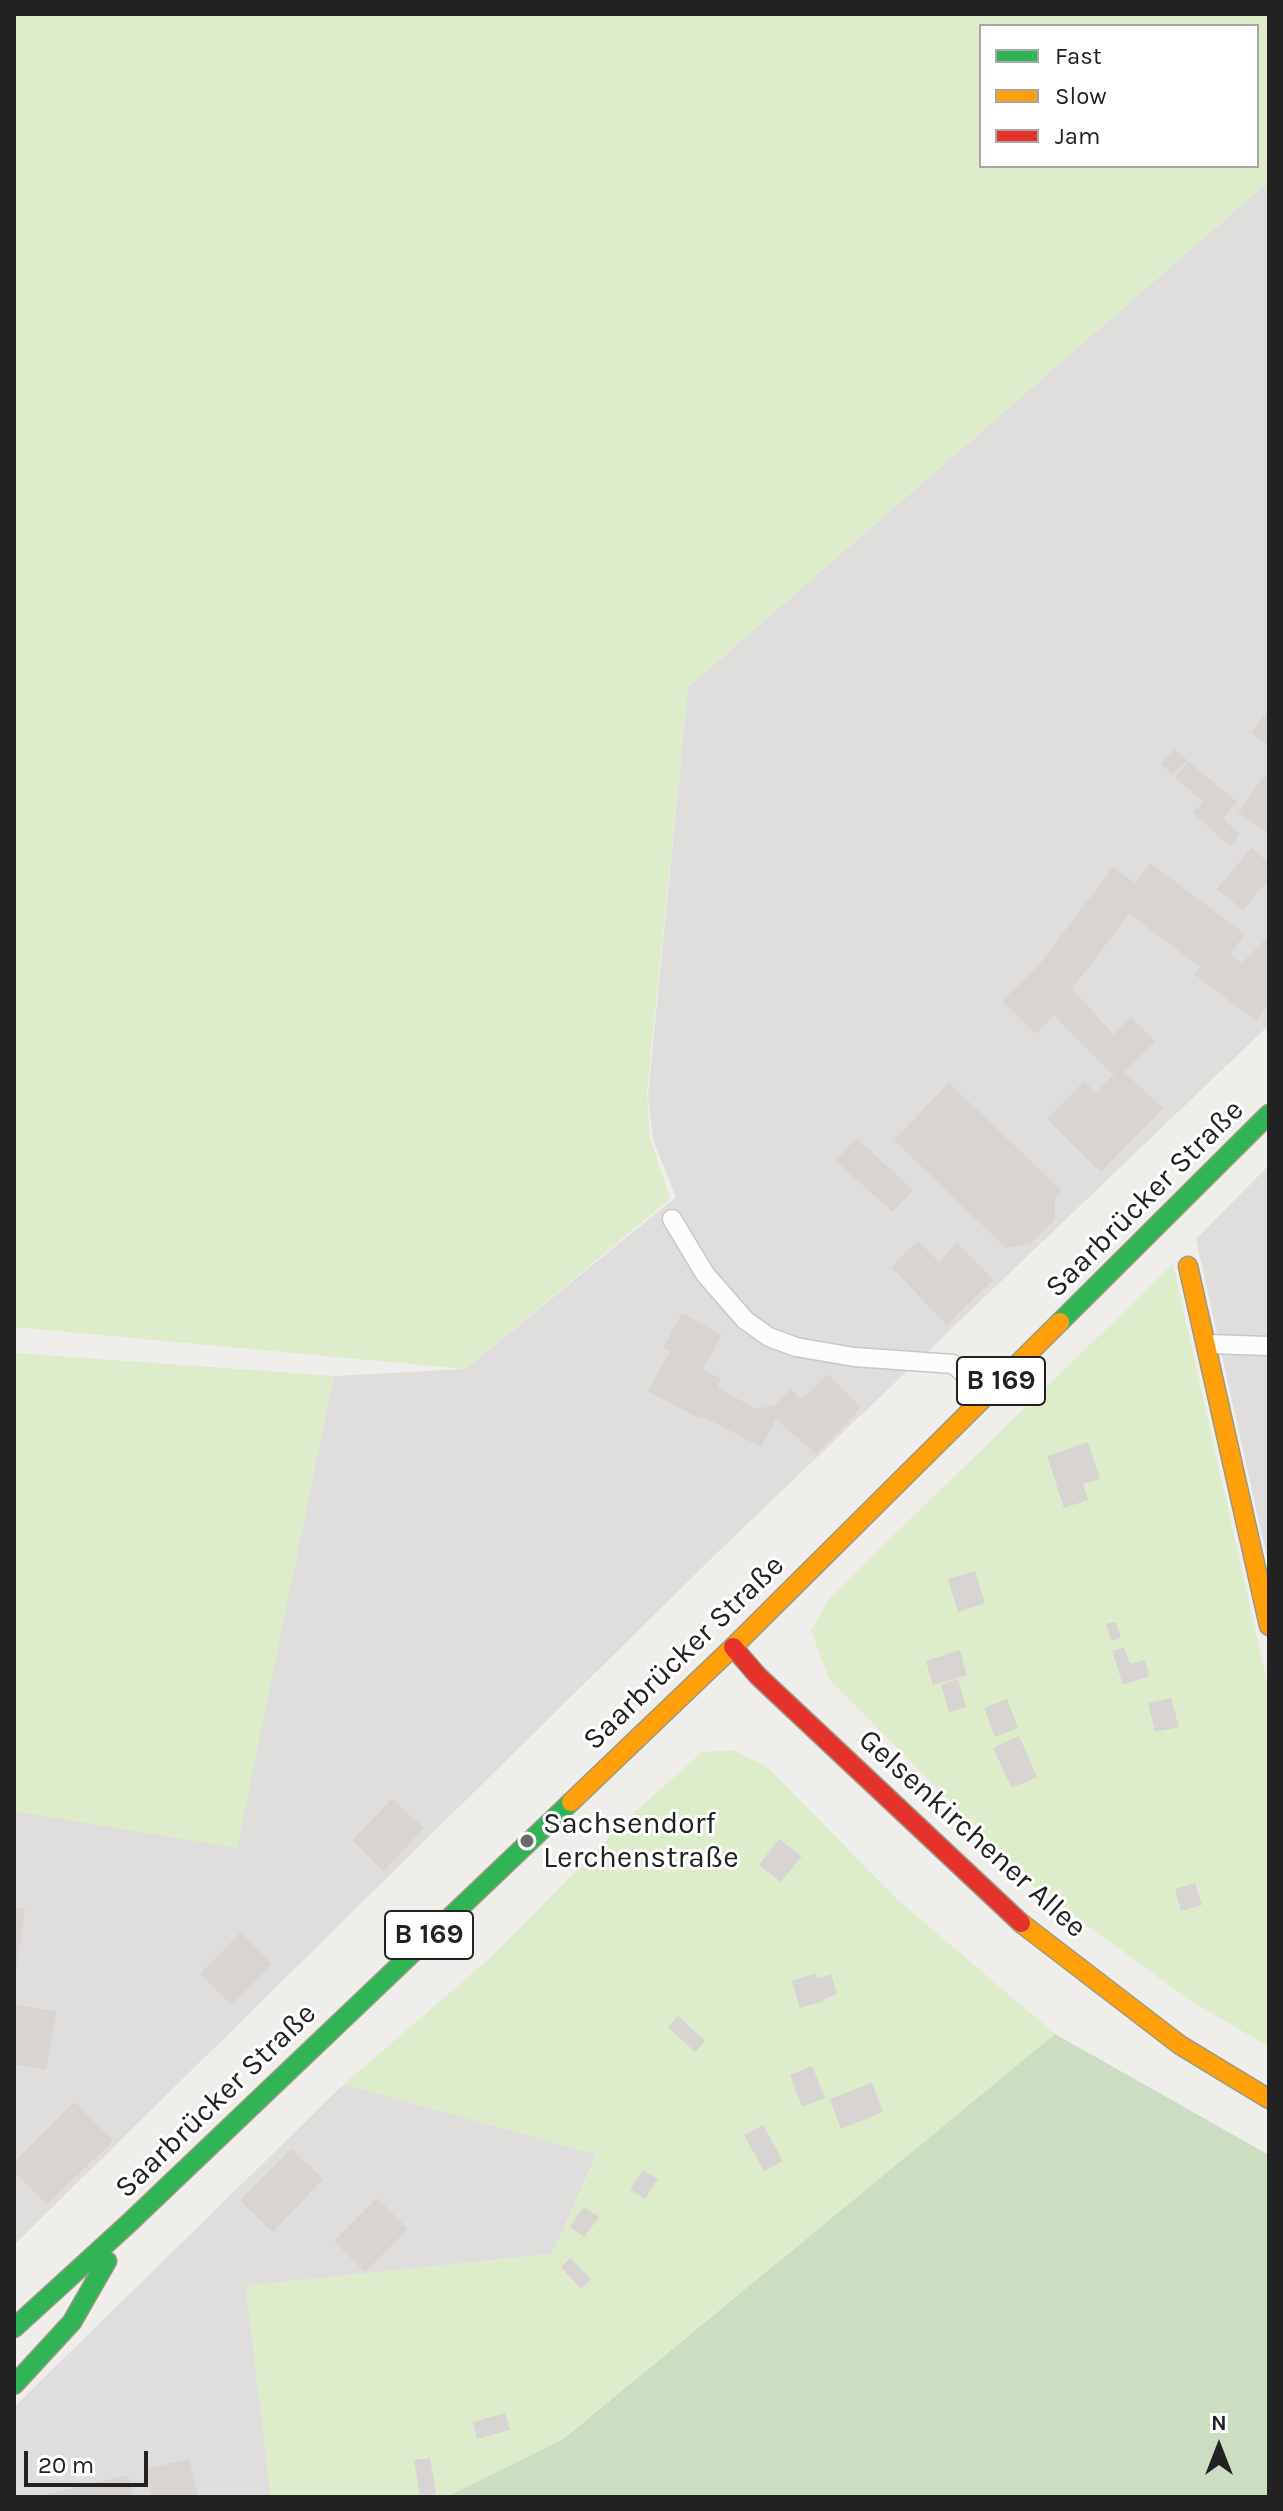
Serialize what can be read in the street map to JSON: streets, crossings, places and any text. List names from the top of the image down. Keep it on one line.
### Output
{"streets":{"main road":["Saarbrücker Straße","B 169","Gelsenkirchener Allee"]},"crossings":[["Saarbrücker Straße","Gelsenkirchener Allee"]],"places":["Sachsendorf Lerchenstraße"],"legend":["Fast","Slow","Jam"],"scale_bar":"20 m","north":"top"}
